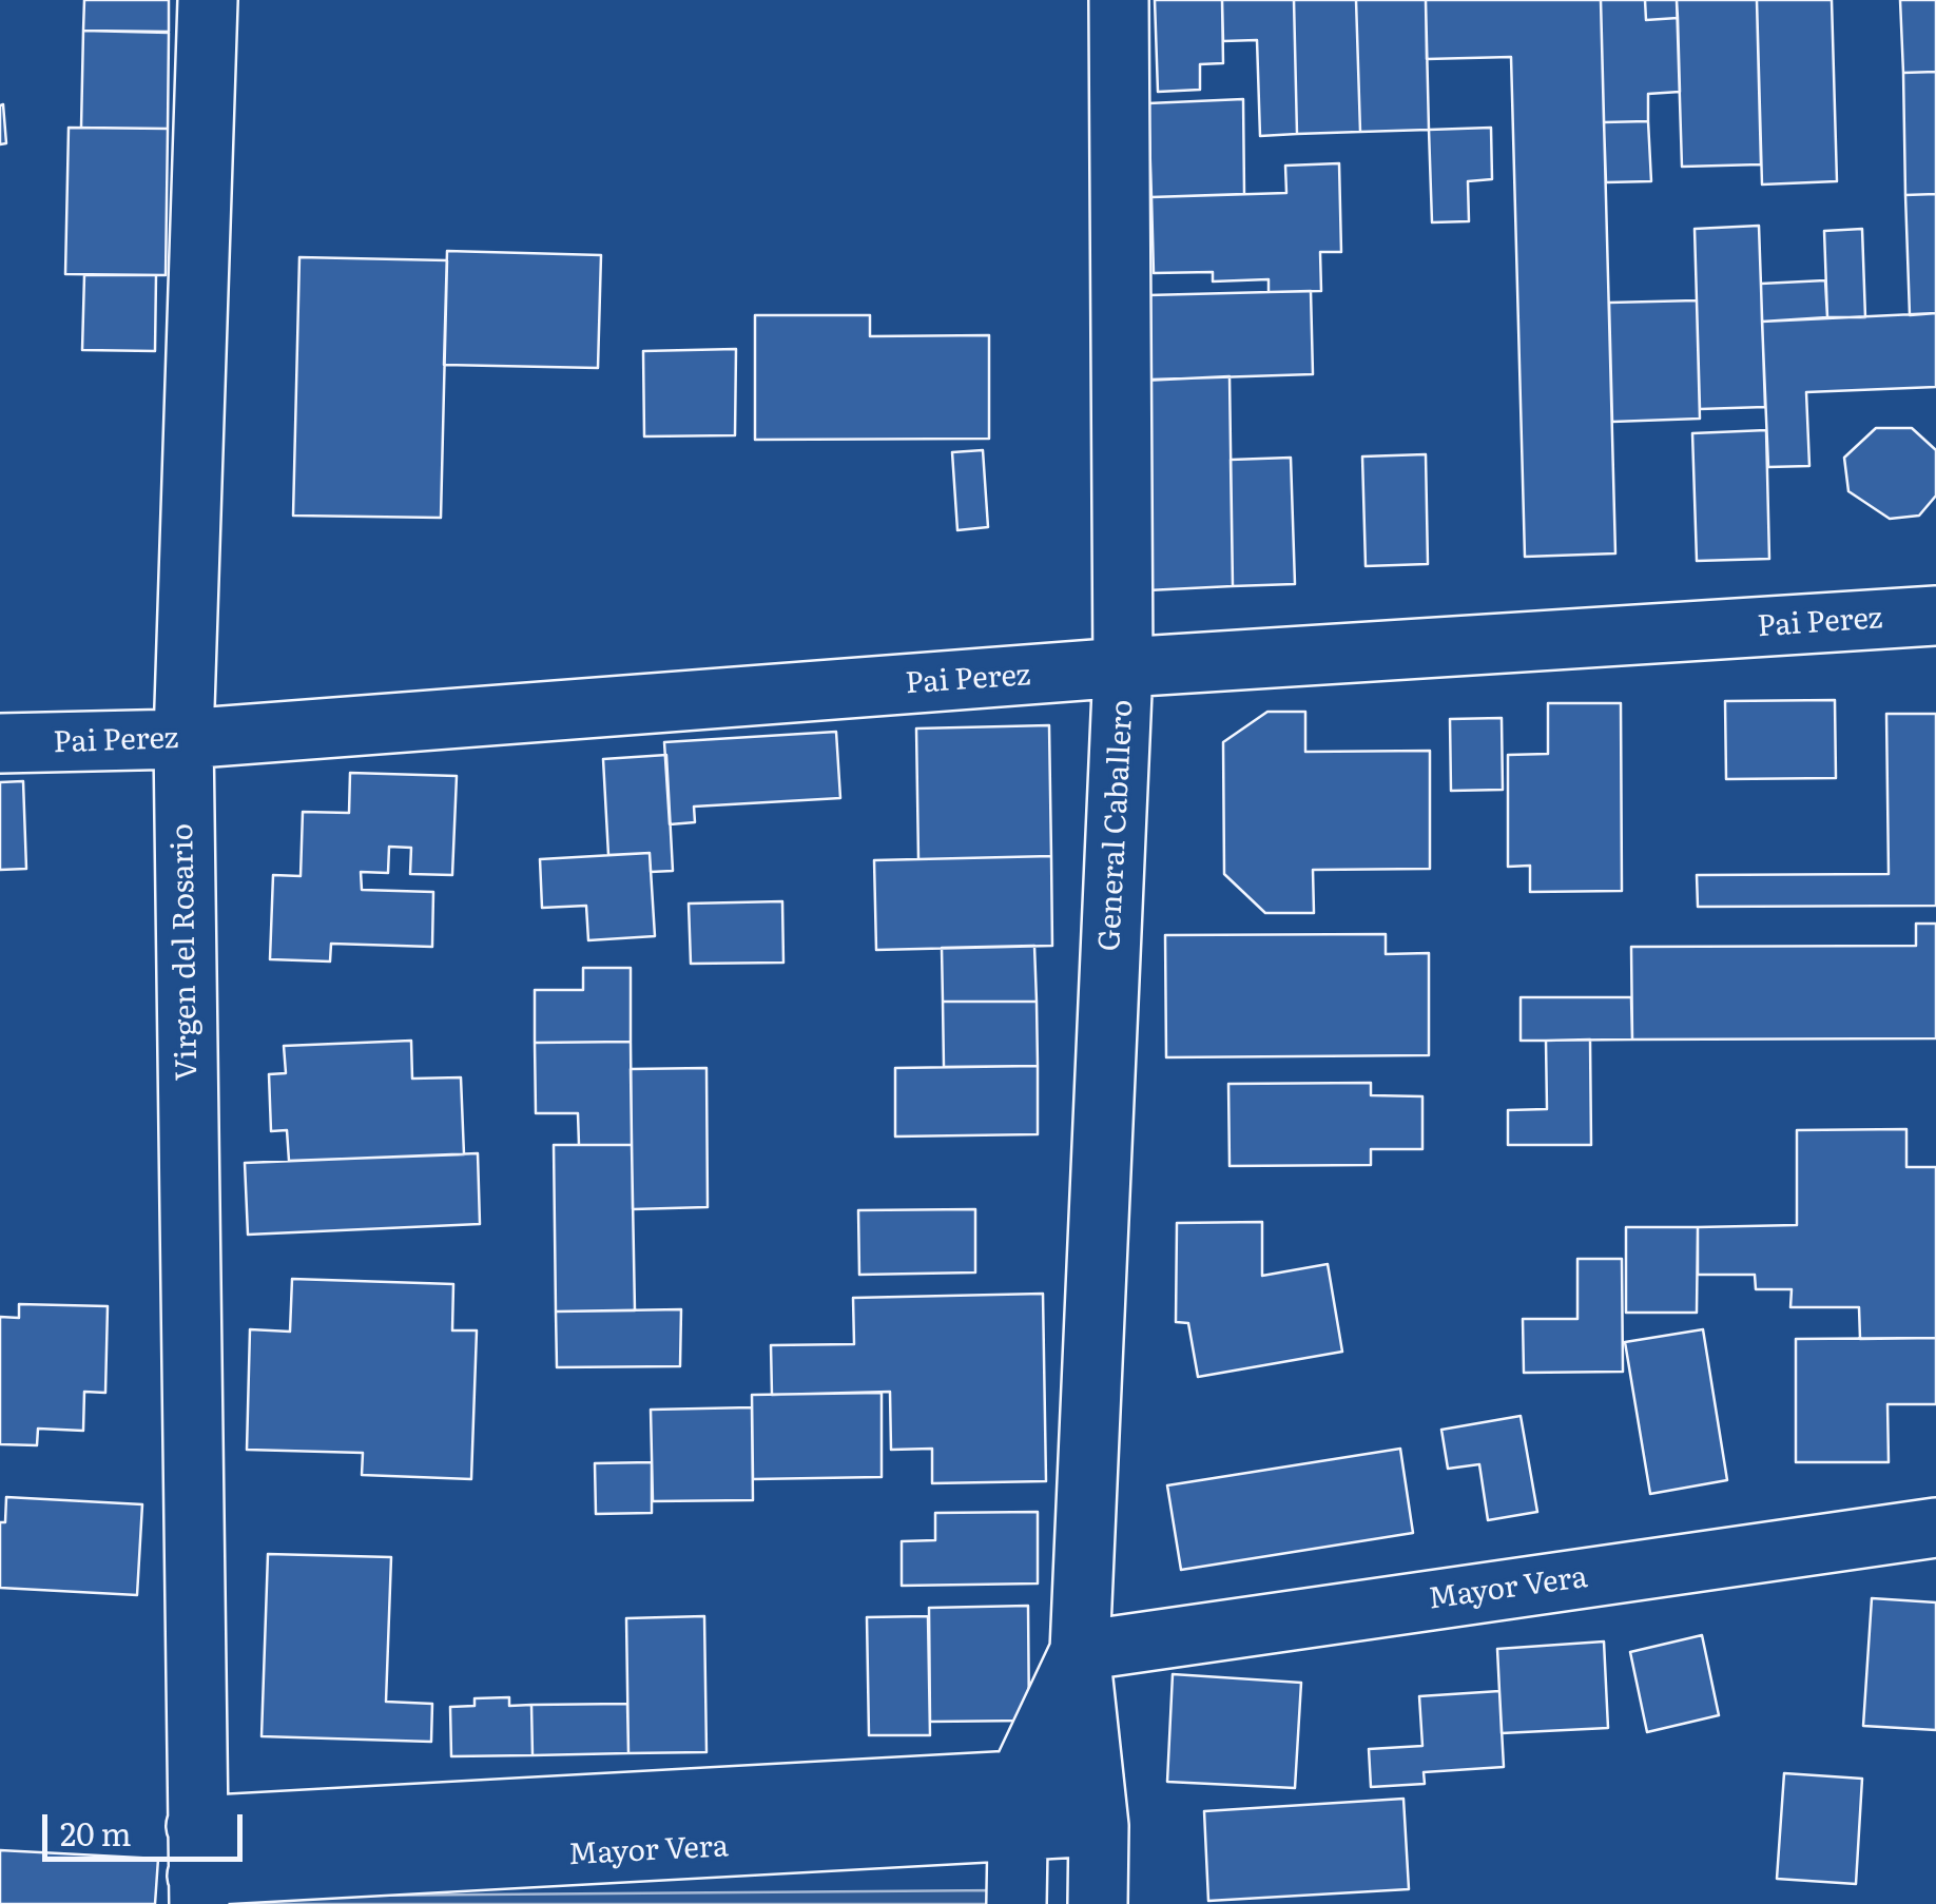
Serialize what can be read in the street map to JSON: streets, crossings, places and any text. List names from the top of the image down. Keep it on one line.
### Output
{"streets":{"street":["Pai Perez","General Caballero","Virgen del Rosario","Mayor Vera"]},"crossings":[["Pai Perez","General Caballero"],["Pai Perez","Virgen del Rosario"],["General Caballero","Mayor Vera"],["Virgen del Rosario","Mayor Vera"]],"scale_bar":"20 m"}
